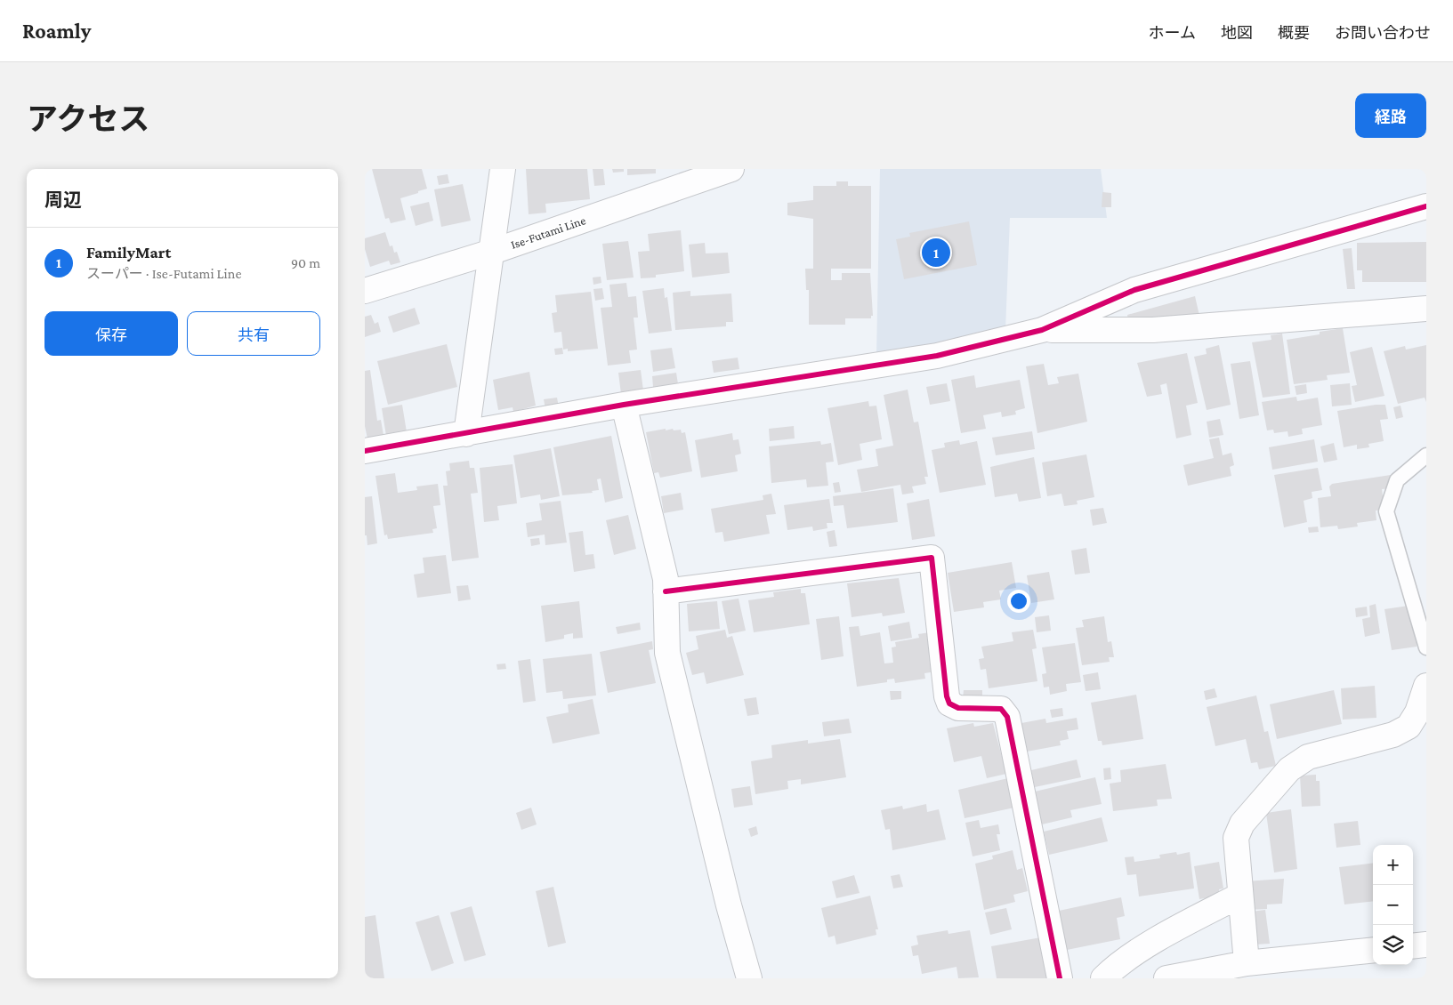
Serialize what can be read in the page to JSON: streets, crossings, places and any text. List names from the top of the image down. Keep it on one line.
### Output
{"streets":{"street":["Ise-Futami Line"]},"page":{"header":"Roamly","nav":["ホーム","地図","概要","お問い合わせ"],"title":"アクセス","buttons":["経路",["保存","共有"]],"heading":"周辺","list":[{"mark":"1","name":"FamilyMart","note":"スーパー · Ise-Futami Line","value":"90 m"}],"pins":"1","map_buttons":["+","−"]}}
